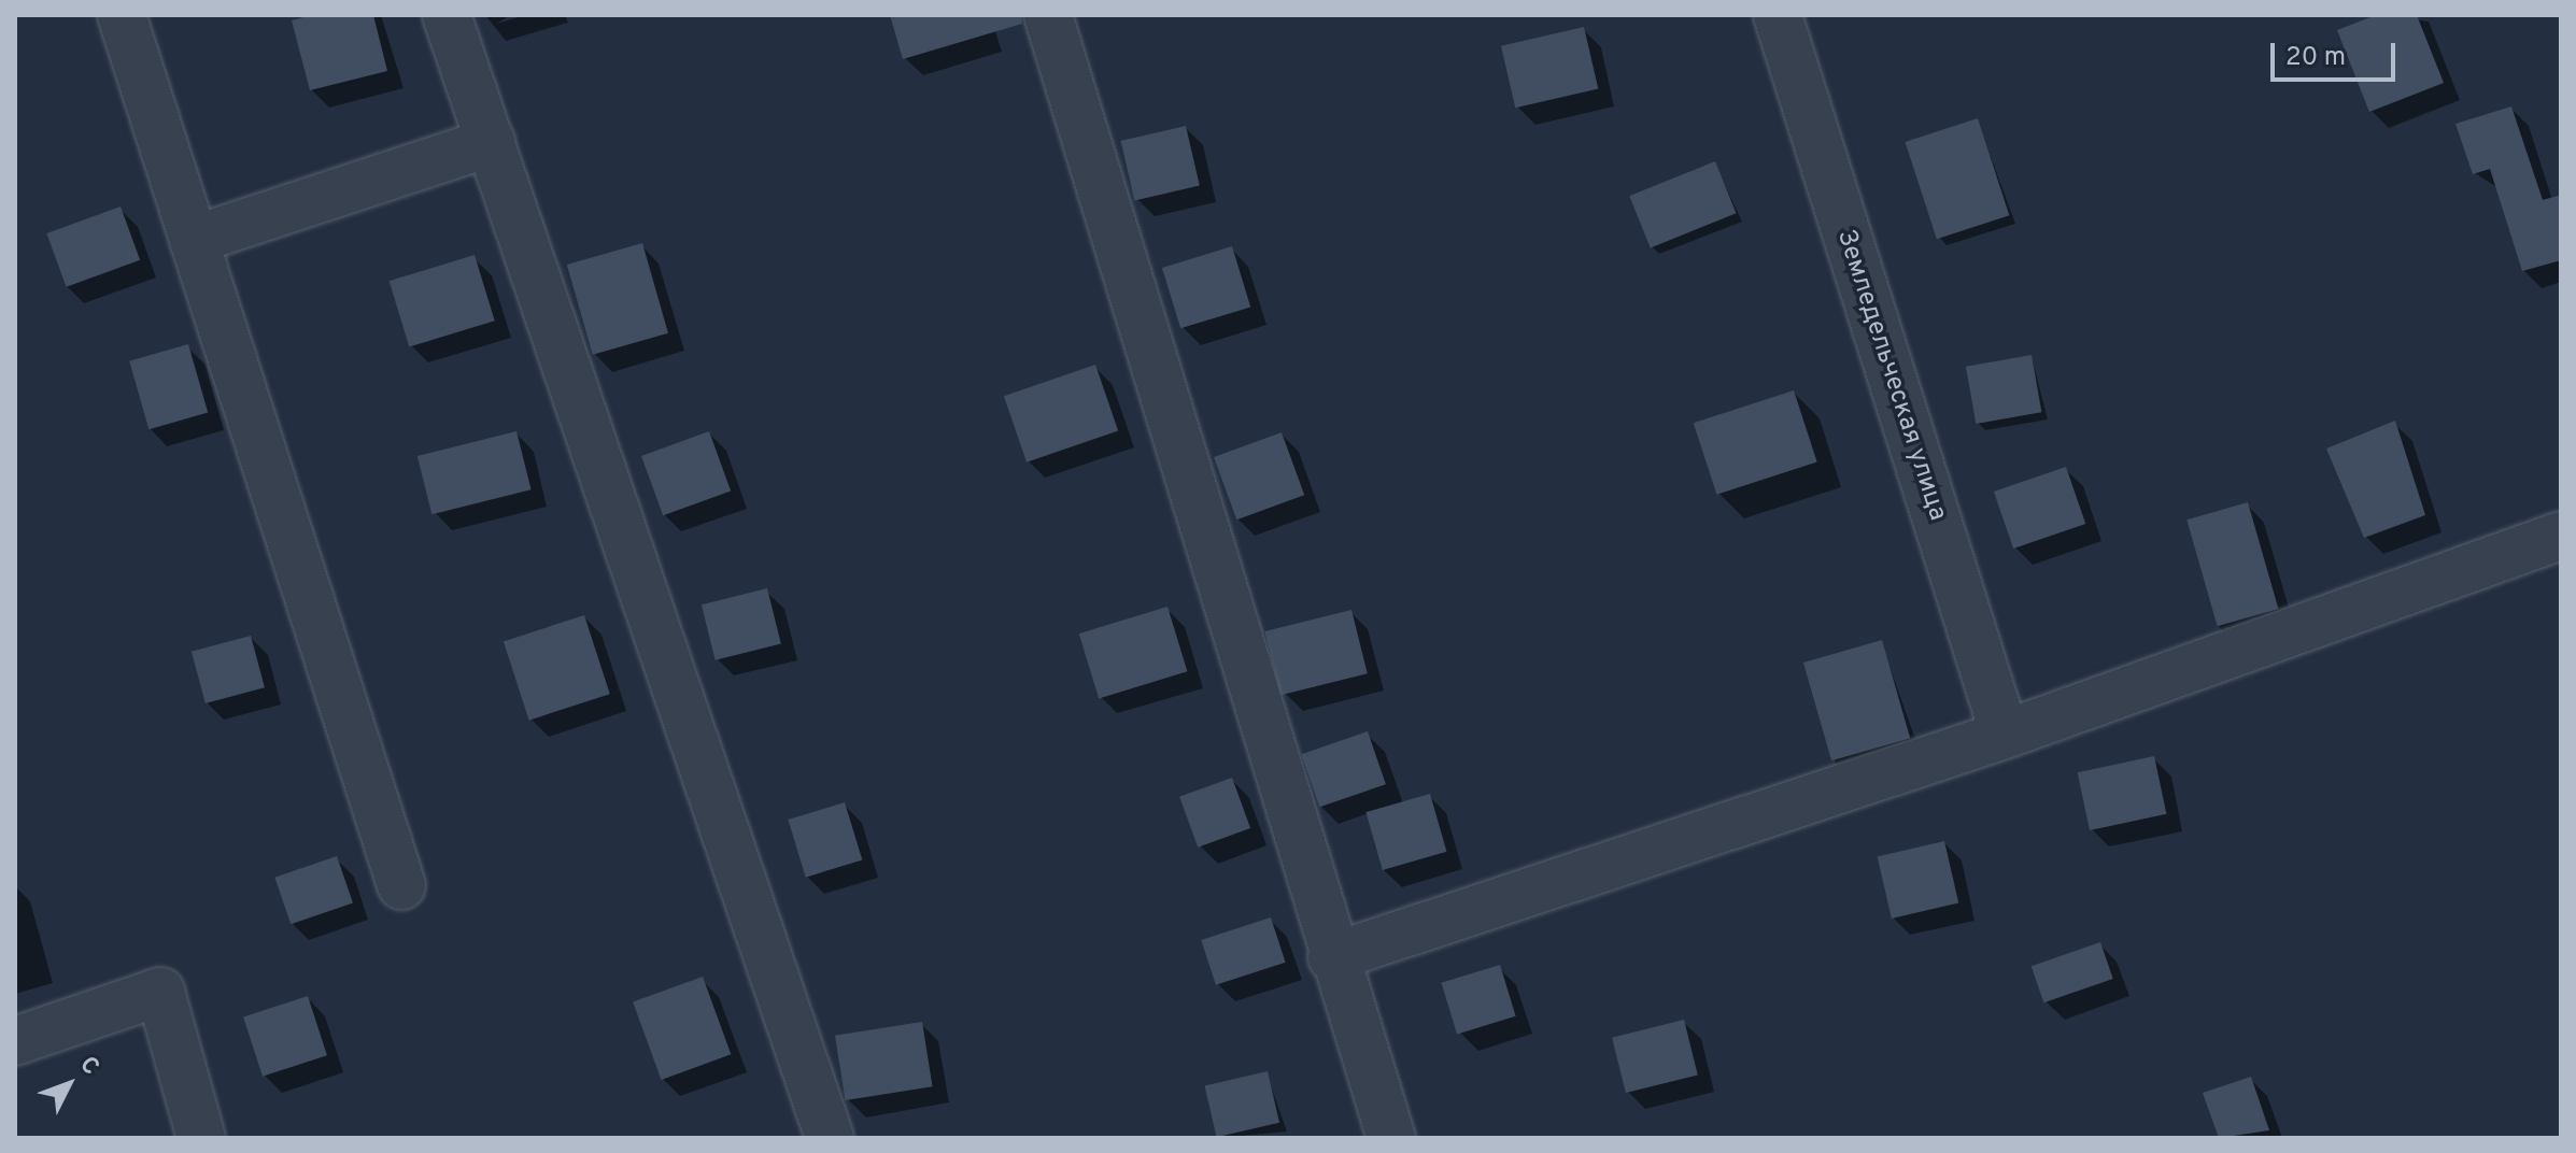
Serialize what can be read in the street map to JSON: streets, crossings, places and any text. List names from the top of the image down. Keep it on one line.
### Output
{"streets":{"street":["Земледельческая улица"]},"scale_bar":"20 m","north":"top right"}
